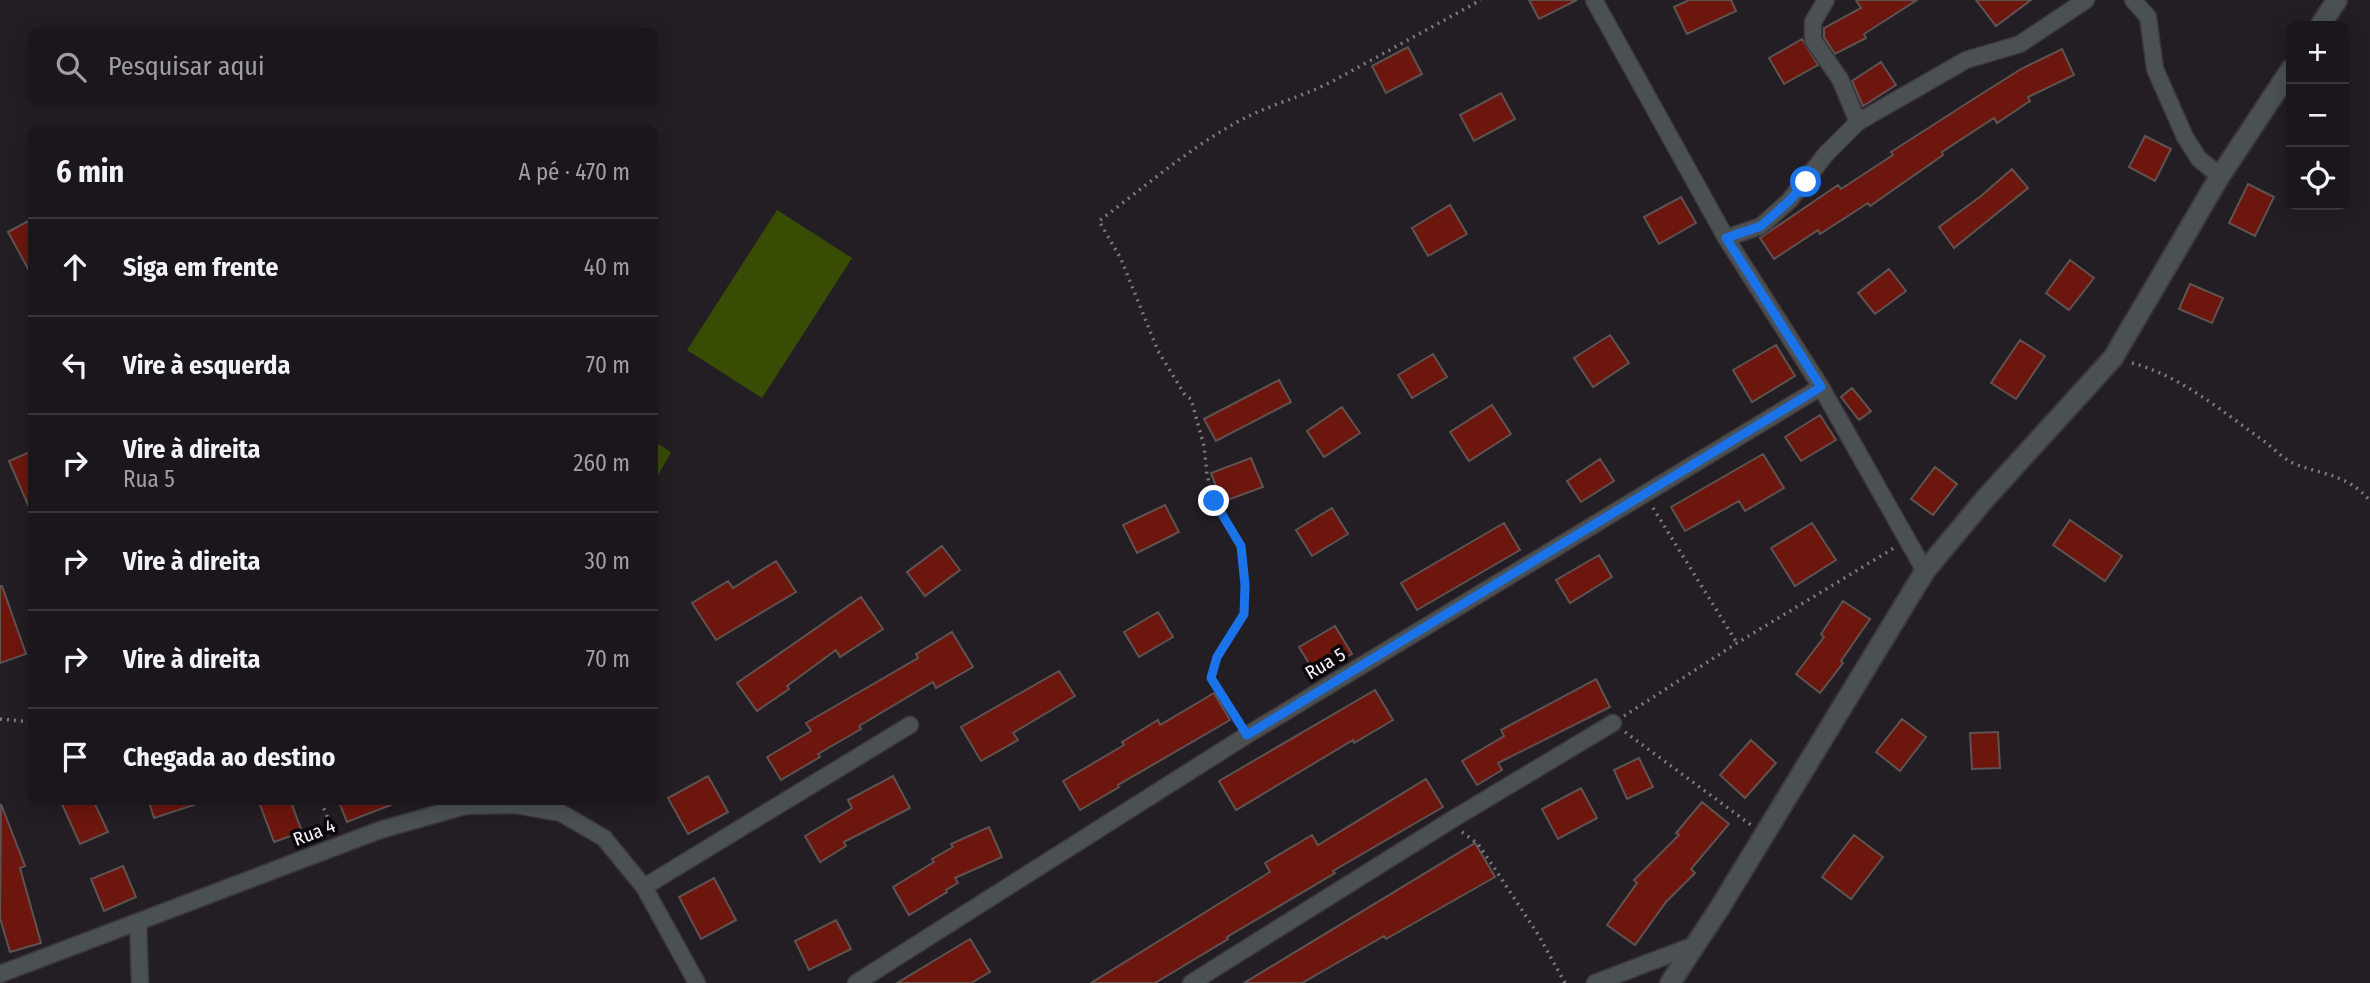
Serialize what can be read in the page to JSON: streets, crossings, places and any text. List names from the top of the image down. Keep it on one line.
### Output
{"streets":{"street":["Rua 5","Rua 4"]},"page":{"map_buttons":["+","−"],"search":"Pesquisar aqui","heading":["6 min","A pé · 470 m"],"list":[["Siga em frente","40 m"],["Vire à esquerda","70 m"],["Vire à direita","Rua 5","260 m"],["Vire à direita","30 m"],["Vire à direita","70 m"],"Chegada ao destino"]}}
